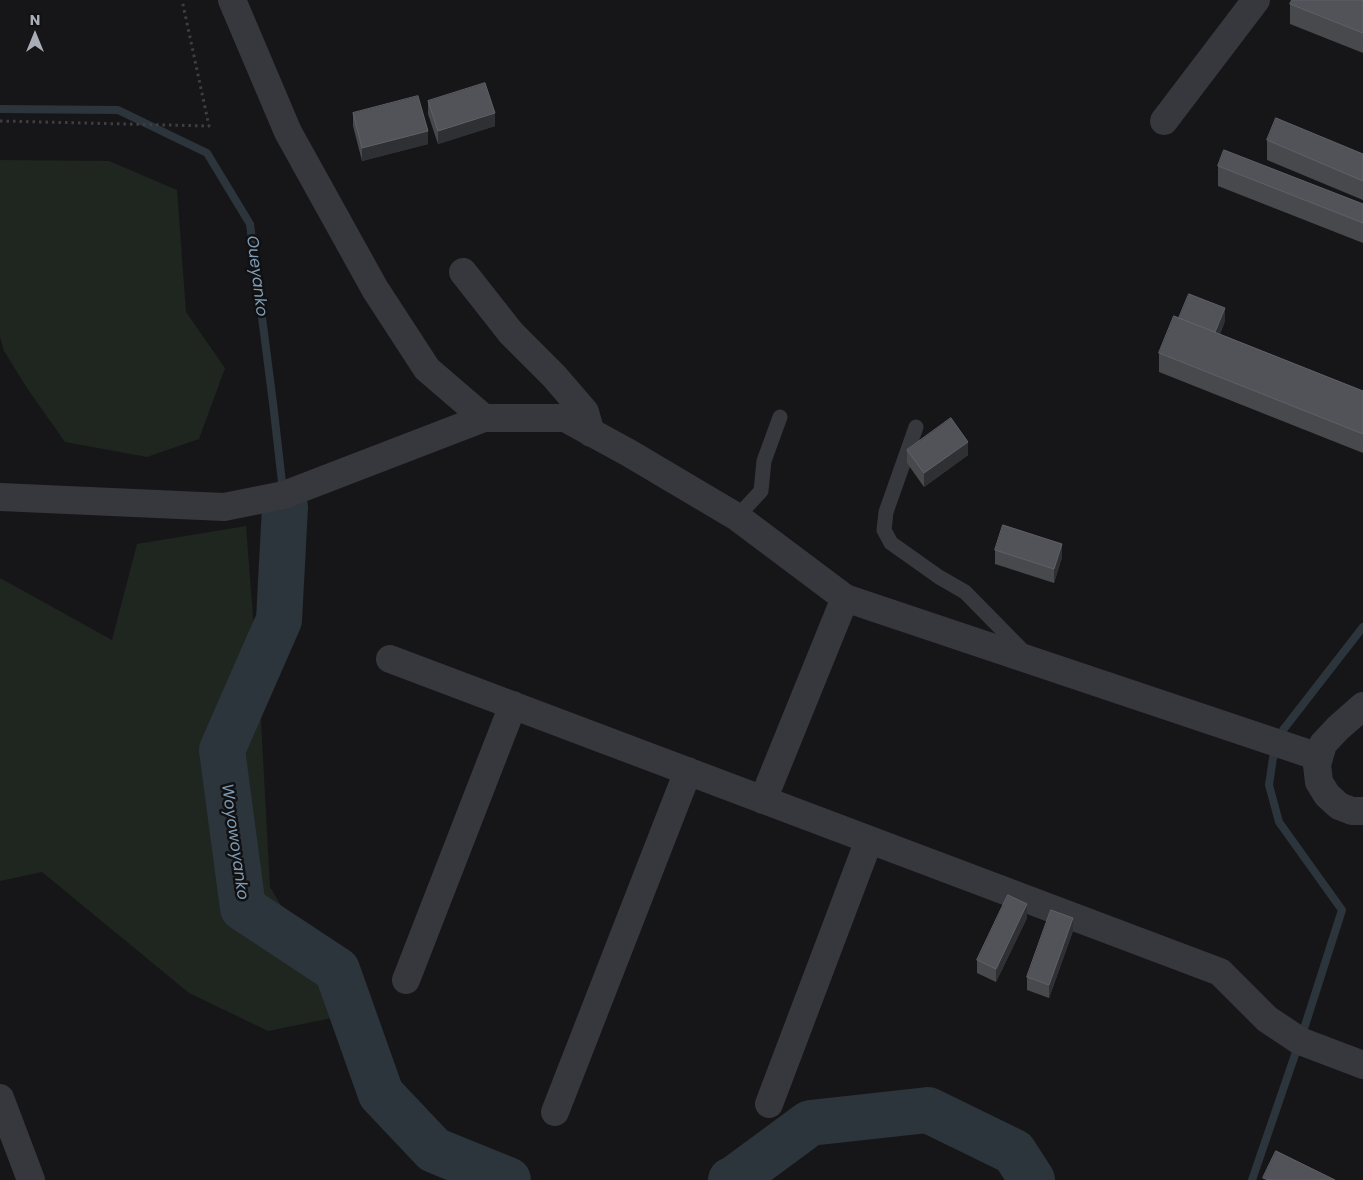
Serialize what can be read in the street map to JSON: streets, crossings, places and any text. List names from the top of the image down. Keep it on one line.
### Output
{"water":["Oueyanko","Woyowoyanko"],"north":"top"}
